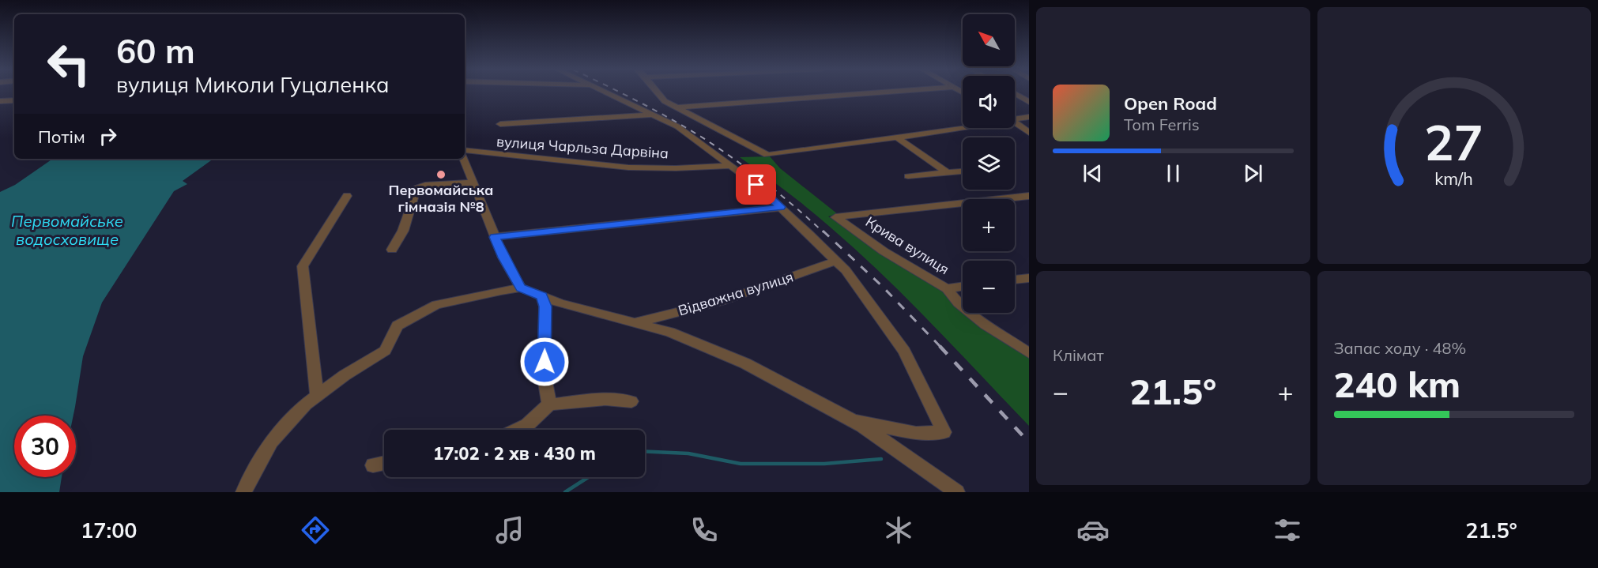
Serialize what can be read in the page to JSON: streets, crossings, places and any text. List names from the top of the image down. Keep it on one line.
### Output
{"streets":{"street":["вулиця Чарльза Дарвіна","Крива вулиця","Відважна вулиця"]},"water":["Первомайське водосховище"],"places":["Первомайська гімназія №8"],"north":"top left","page":{"map_buttons":["+","−"],"turn":["60 m","вулиця Миколи Гуцаленка"],"song":["Open Road","Tom Ferris"],"then":"Потім","tile":["Клімат",["Запас ходу · 48%","240 km"]],"heat":["−","21.5°","+"],"limit":"30","trip":"17:02 · 2 хв · 430 m","tabs":["17:00","21.5°"],"gauge":["27","km/h"]}}
